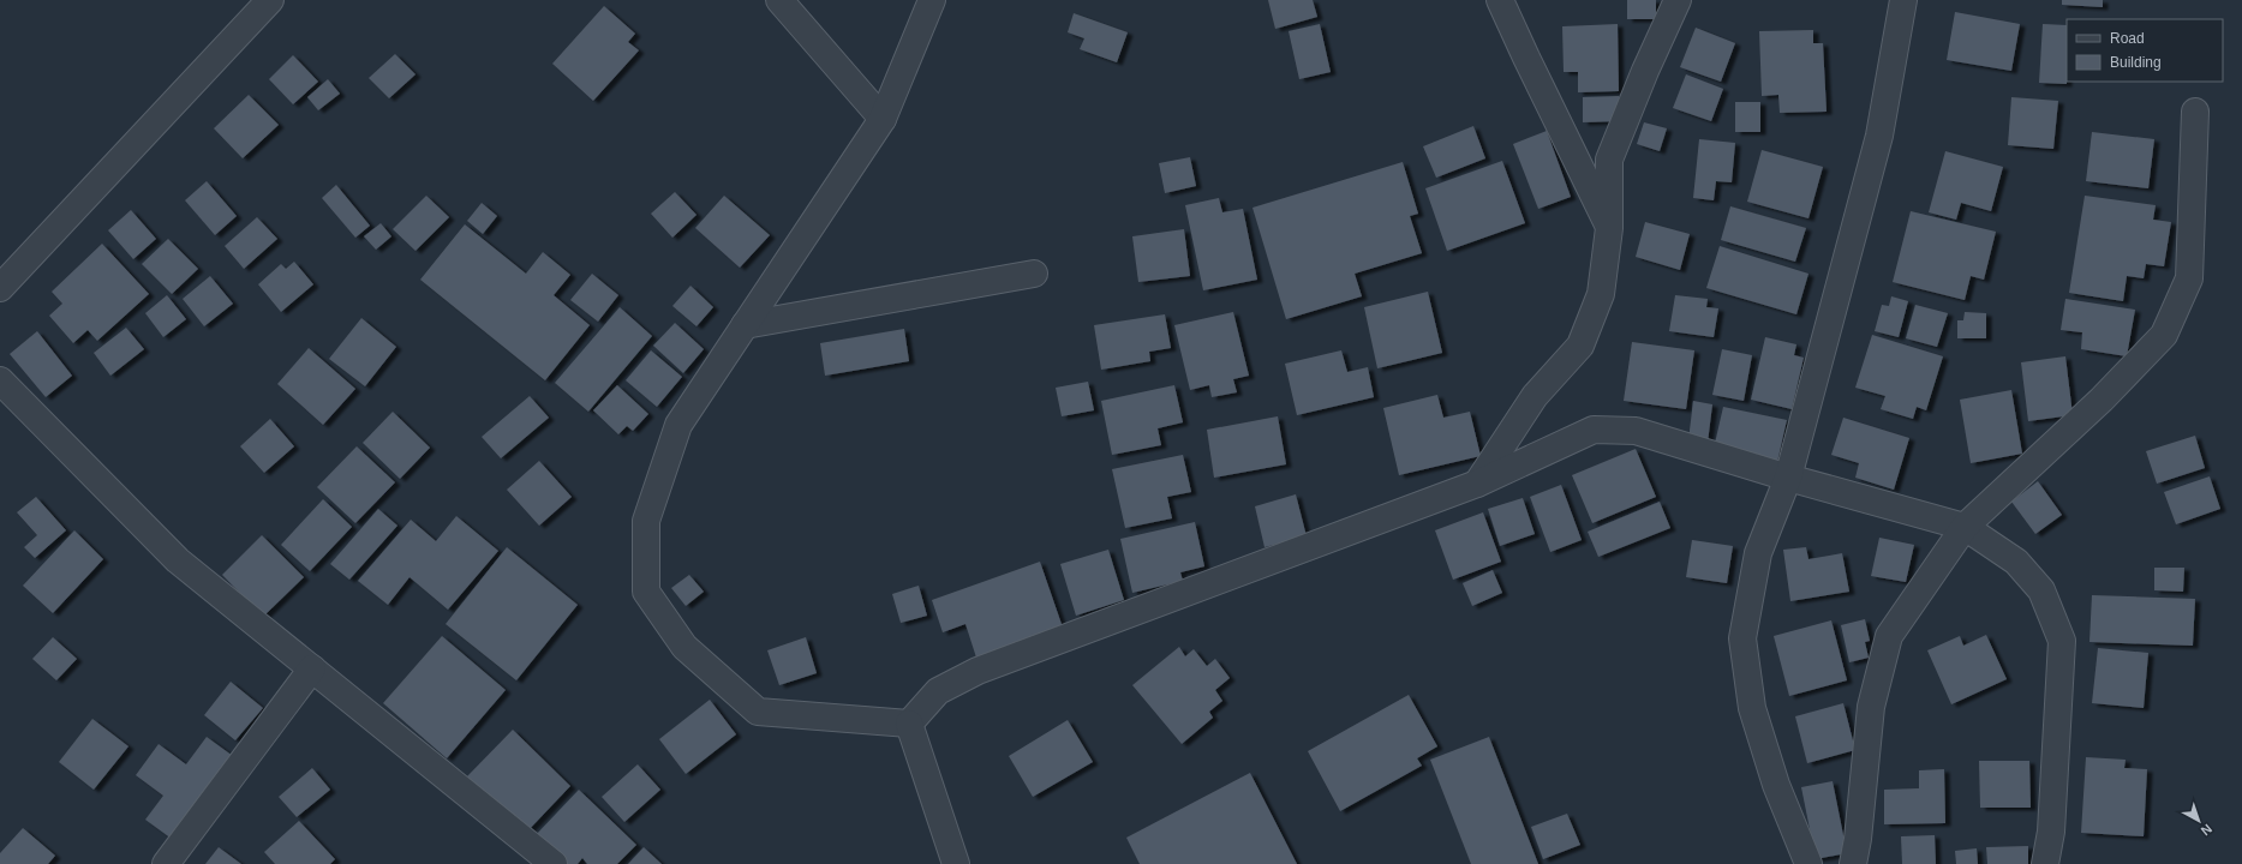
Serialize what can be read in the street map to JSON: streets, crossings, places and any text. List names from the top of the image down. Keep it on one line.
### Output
{"legend":["Road","Building"],"north":"bottom right"}
